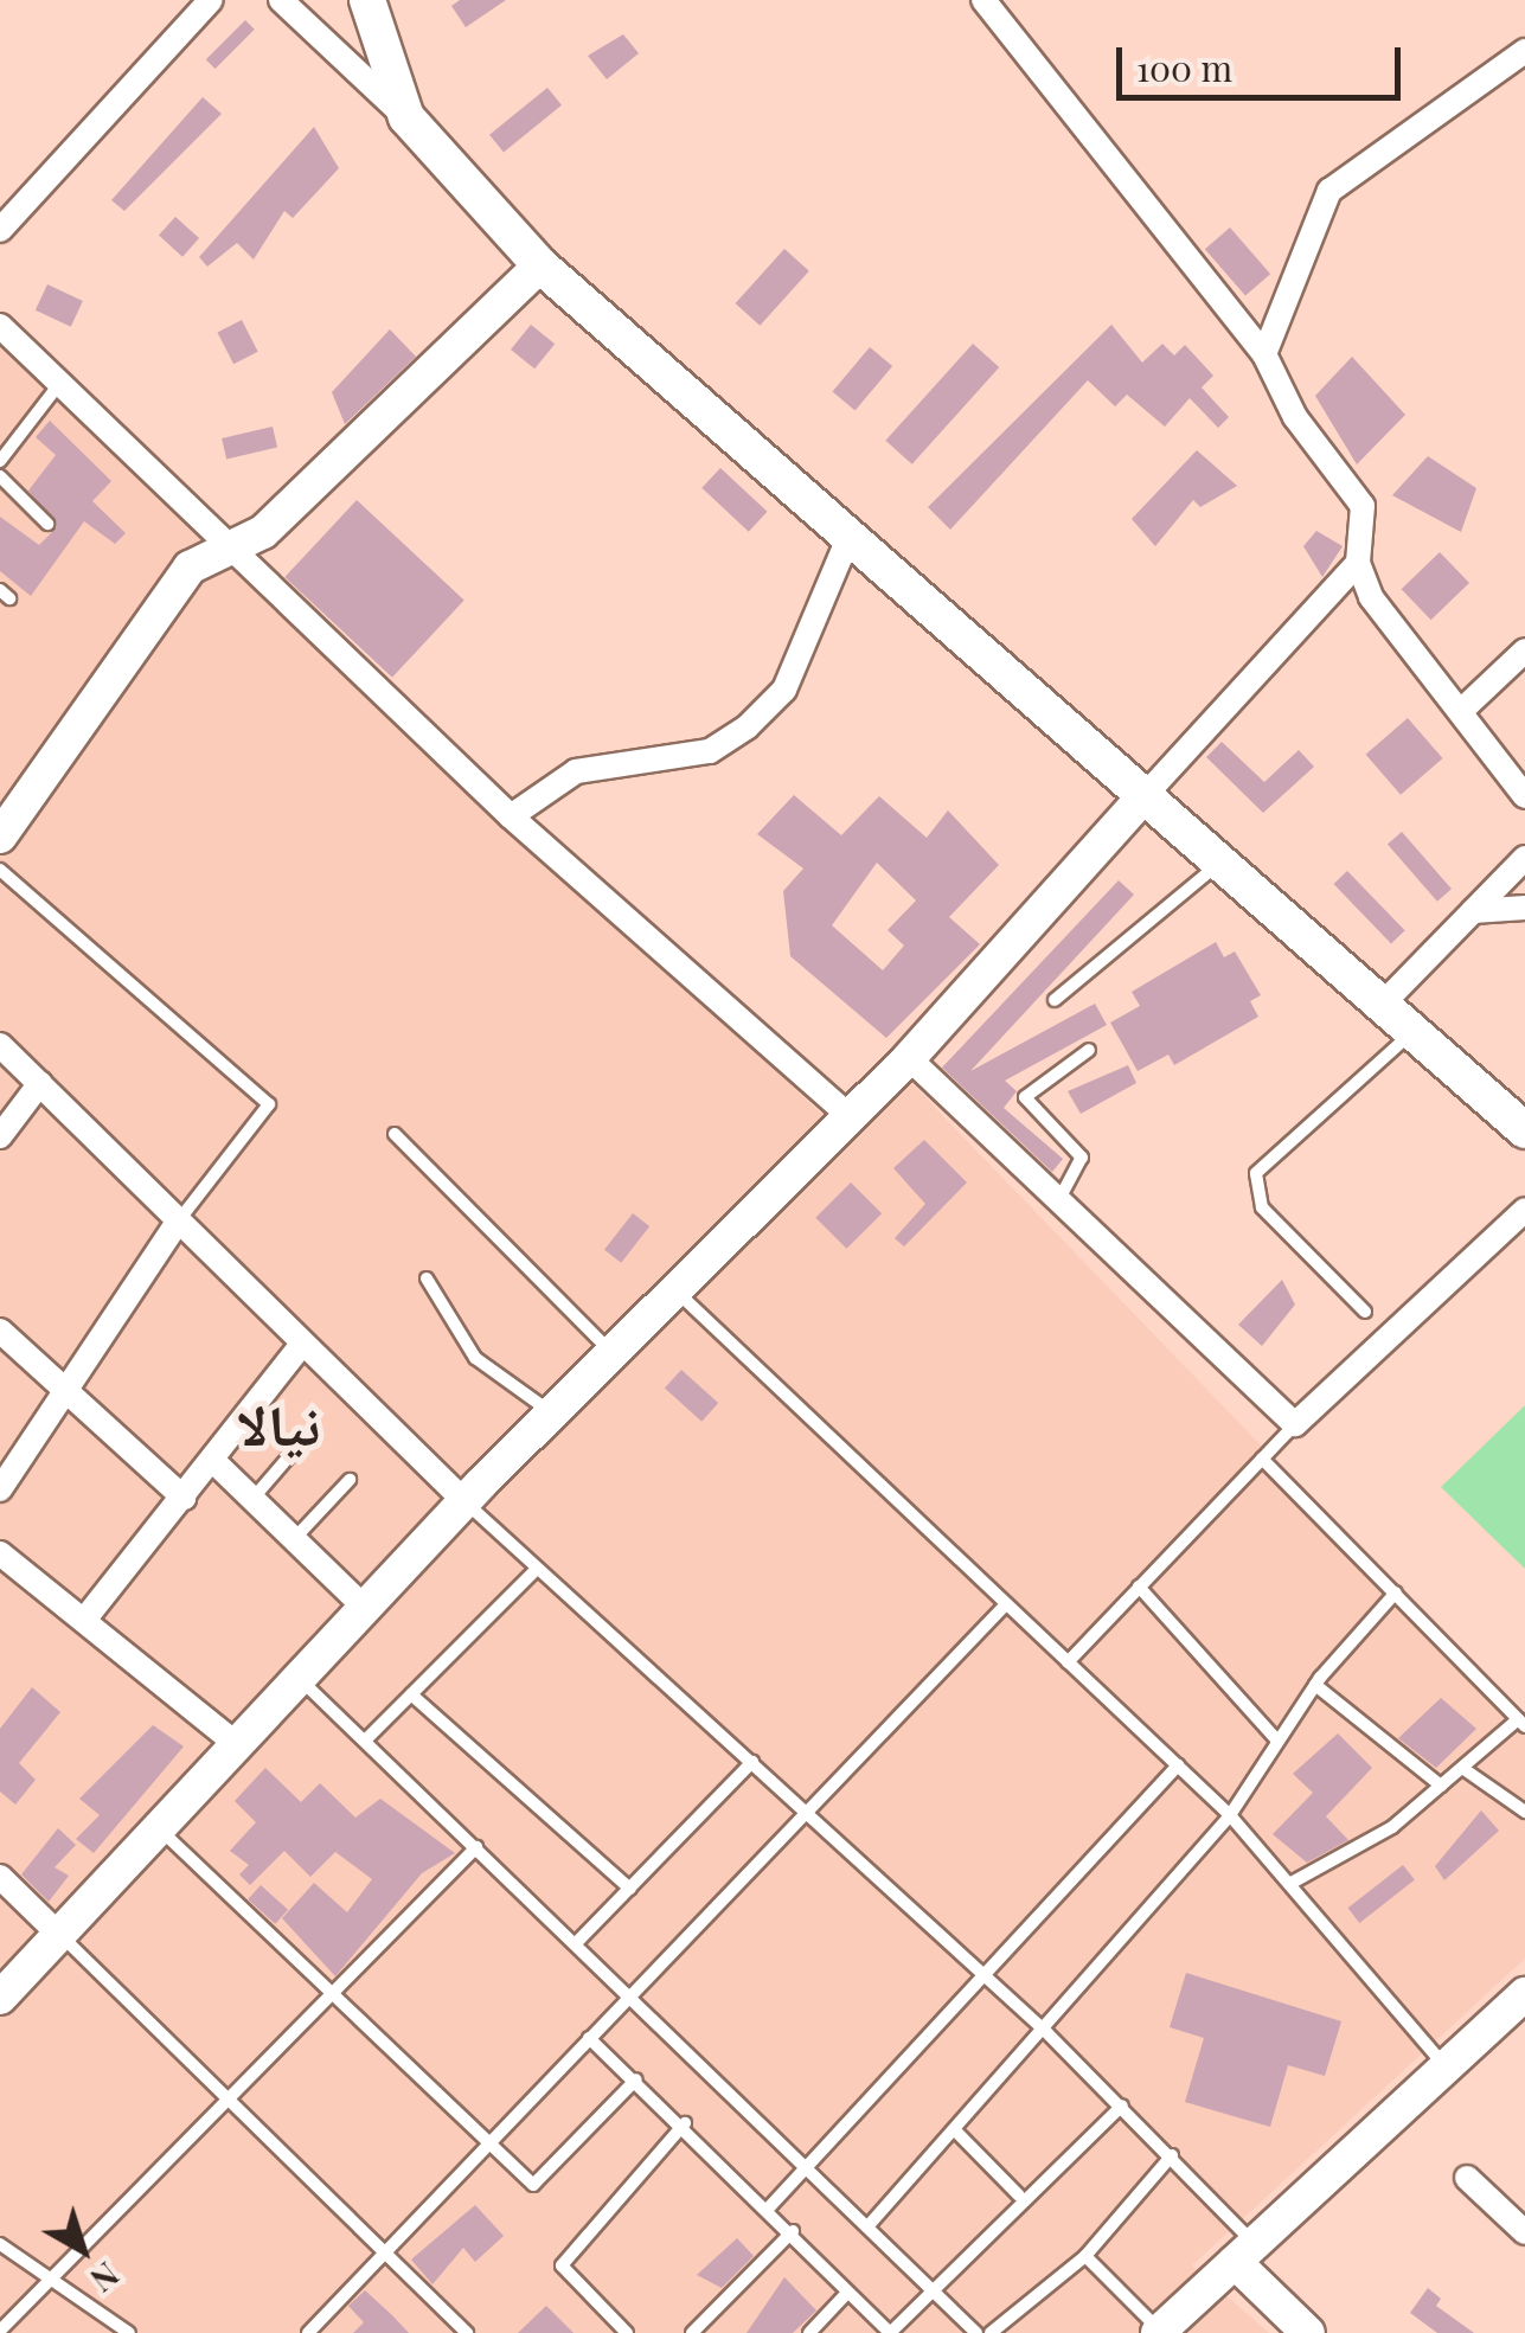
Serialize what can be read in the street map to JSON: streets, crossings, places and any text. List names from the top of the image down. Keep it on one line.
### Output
{"districts":["نيالا"],"scale_bar":"100 m","north":"bottom right"}
